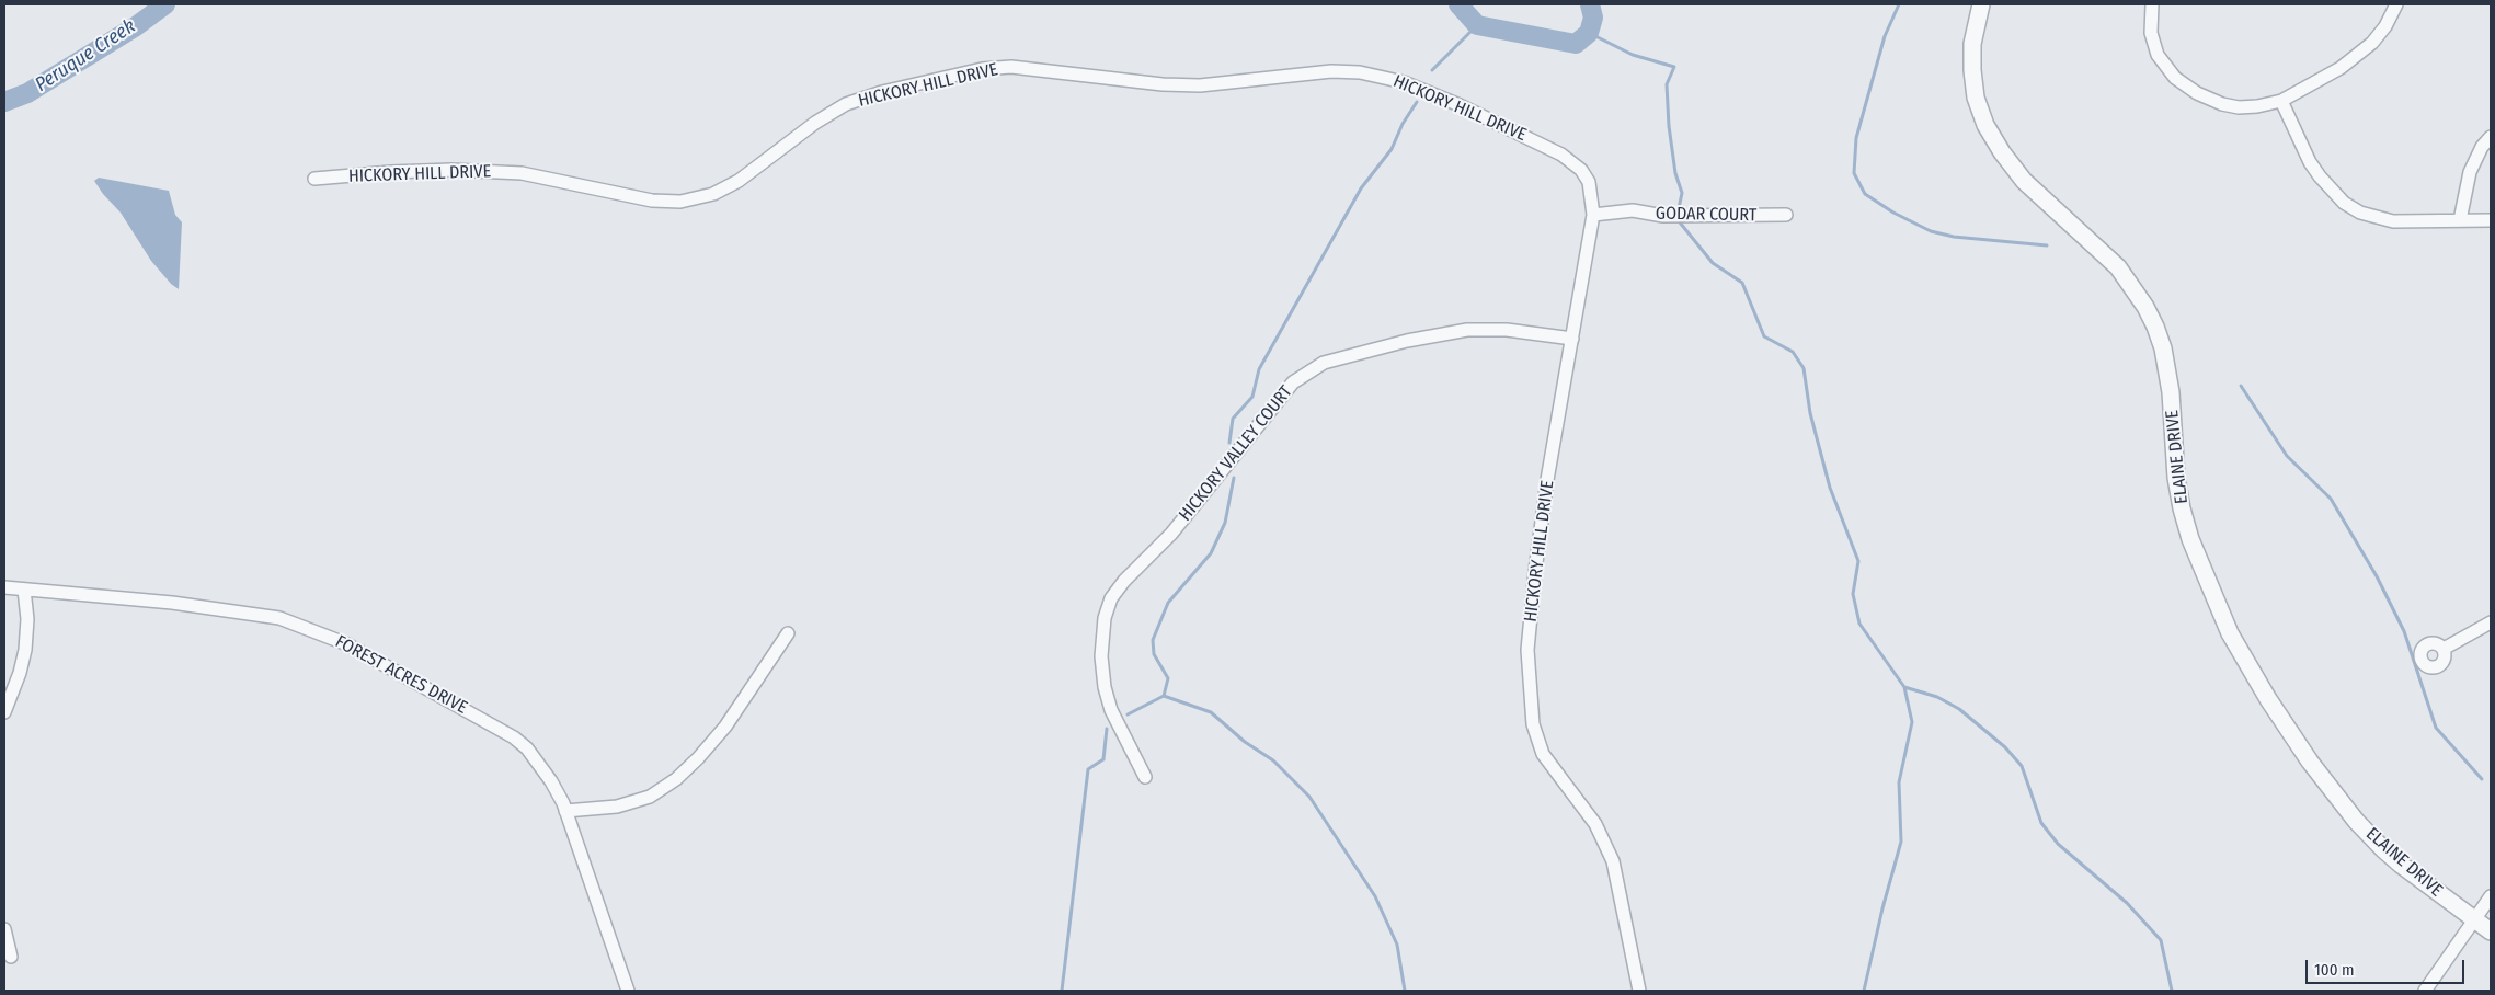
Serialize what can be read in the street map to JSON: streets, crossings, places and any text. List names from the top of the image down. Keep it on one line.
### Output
{"streets":{"street":["HICKORY HILL DRIVE","GODAR COURT","HICKORY VALLEY COURT","ELAINE DRIVE","FOREST ACRES DRIVE"]},"crossings":[["HICKORY HILL DRIVE","GODAR COURT"],["HICKORY HILL DRIVE","HICKORY VALLEY COURT"]],"water":["Peruque Creek"],"scale_bar":"100 m"}
